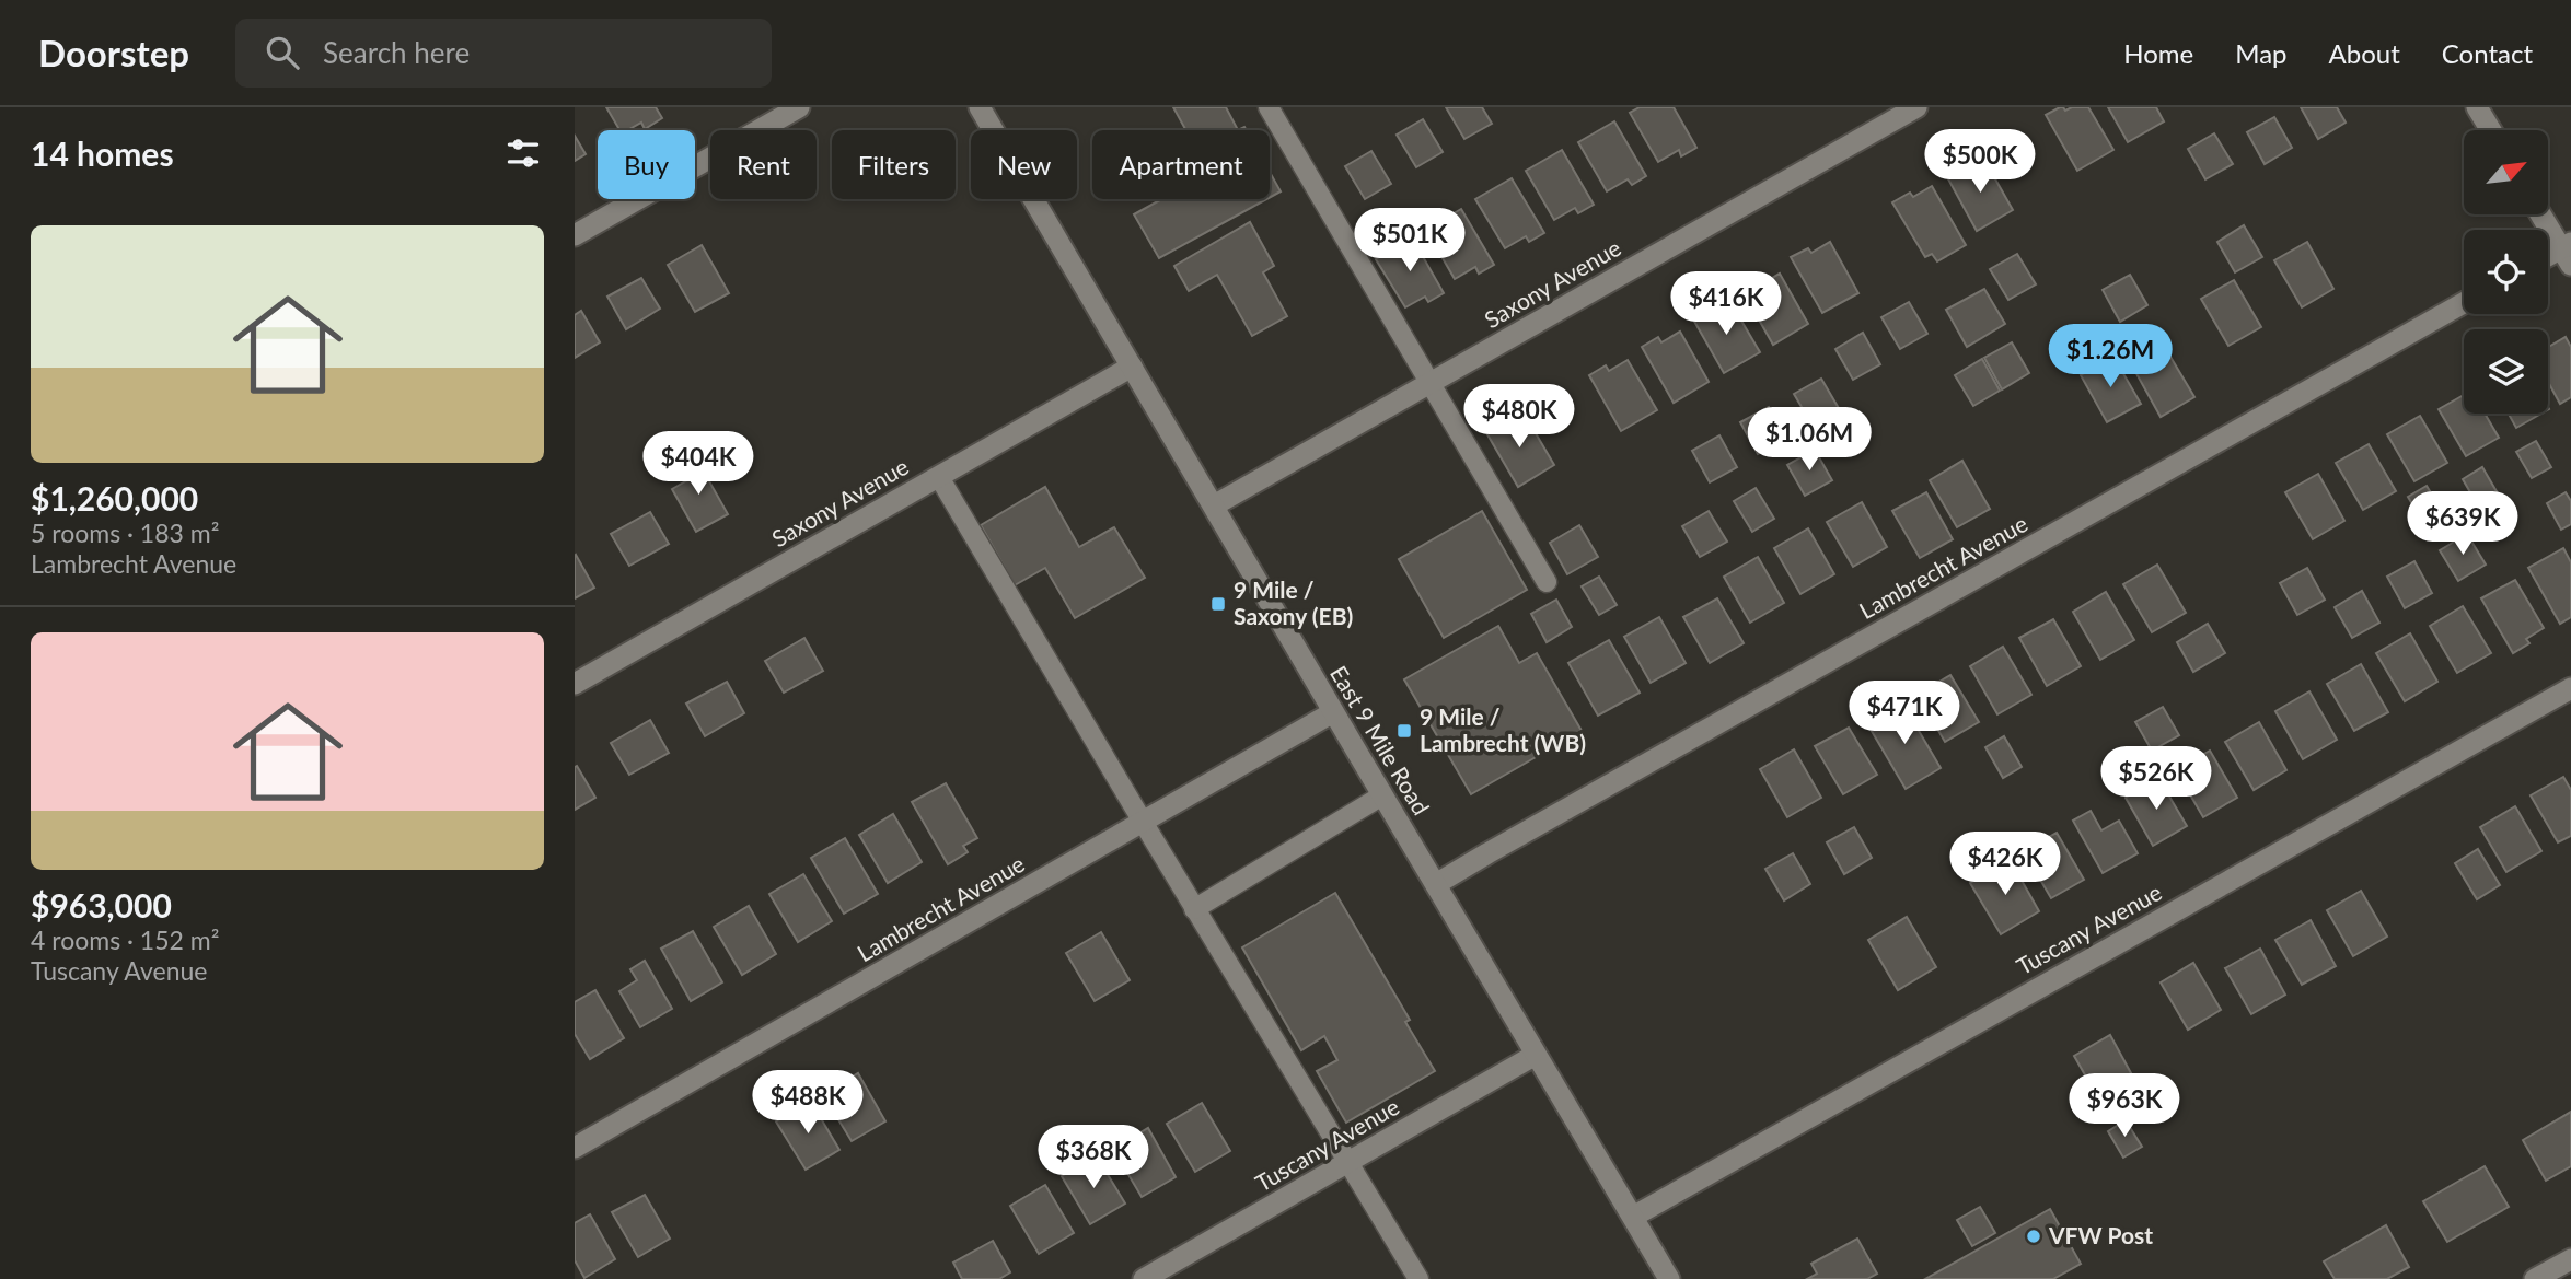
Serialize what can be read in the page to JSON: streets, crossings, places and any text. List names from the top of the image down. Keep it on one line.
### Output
{"streets":{"street":["Saxony Avenue","Lambrecht Avenue","East 9 Mile Road","Tuscany Avenue"]},"crossings":[["Saxony Avenue","East 9 Mile Road"],["Lambrecht Avenue","East 9 Mile Road"],["East 9 Mile Road","Tuscany Avenue"]],"places":{"transit":["9 Mile / Saxony (EB)","9 Mile / Lambrecht (WB)"],"other":["VFW Post"]},"north":"top right","page":{"header":"Doorstep","search":"Search here","nav":["Home","Map","About","Contact"],"heading":"14 homes","price":["$500K","$501K","$416K","$1.26M","$480K","$1.06M","$404K","$639K","$471K","$526K","$426K","$488K","$963K","$368K"],"chip":["Buy","Rent","Filters","New","Apartment"],"list":[{"name":"$1,260,000","note":"5 rooms · 183 m² · Lambrecht Avenue"},{"name":"$963,000","note":"4 rooms · 152 m² · Tuscany Avenue"}]}}
